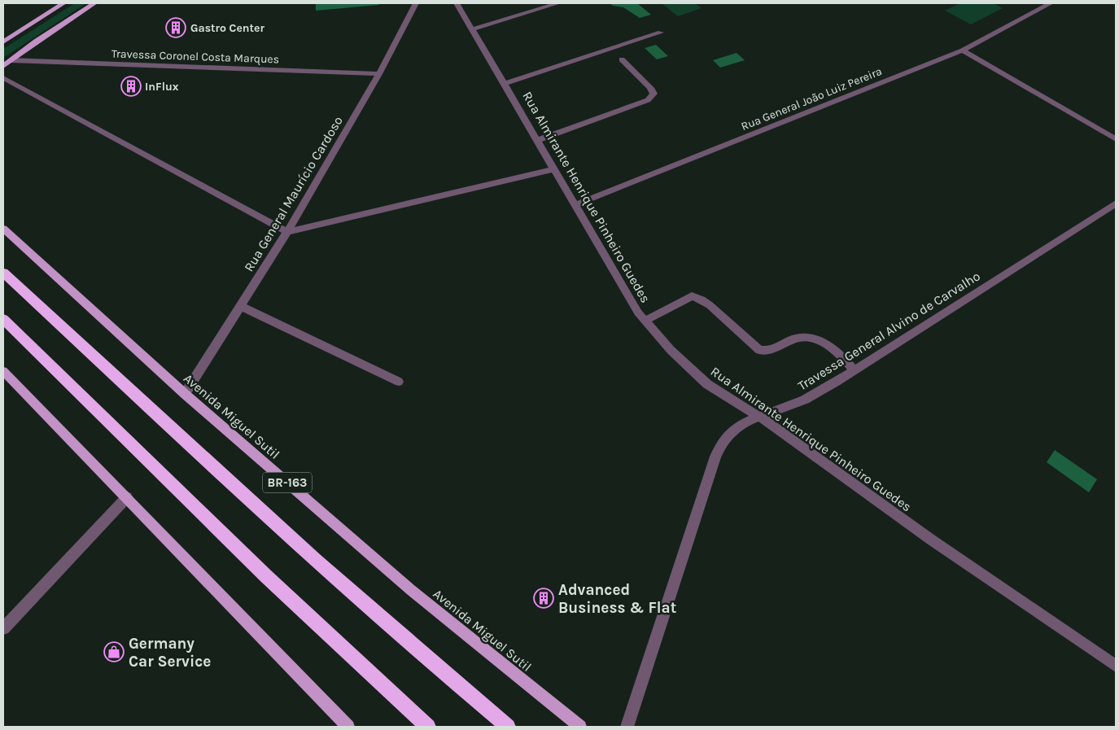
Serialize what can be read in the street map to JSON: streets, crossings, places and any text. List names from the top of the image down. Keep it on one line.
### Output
{"streets":{"highway":["BR-163"],"main road":["Avenida Miguel Sutil"],"street":["Travessa Coronel Costa Marques","Rua General João Luiz Pereira","Rua General Maurício Cardoso","Rua Almirante Henrique Pinheiro Guedes","Travessa General Alvino de Carvalho"]},"crossings":[["Travessa Coronel Costa Marques","Rua General Maurício Cardoso"],["Rua General João Luiz Pereira","Rua Almirante Henrique Pinheiro Guedes"],["Rua General Maurício Cardoso","Avenida Miguel Sutil"],["Rua Almirante Henrique Pinheiro Guedes","Travessa General Alvino de Carvalho"]],"places":{"building":["Gastro Center","InFlux","Advanced Business & Flat"],"shop":["Germany Car Service"]}}
